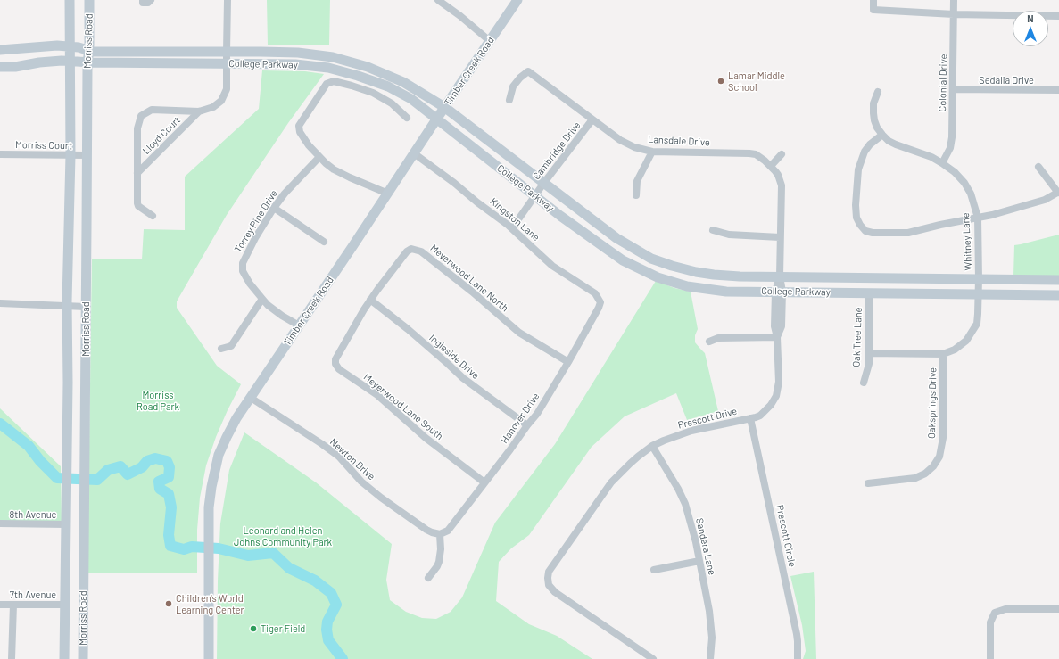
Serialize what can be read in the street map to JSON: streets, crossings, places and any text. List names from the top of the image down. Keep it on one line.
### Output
{"streets":{"main road":["Morriss Road","College Parkway","Timber Creek Road"],"street":["Sedalia Drive","Colonial Drive","Lloyd Court","Lansdale Drive","Morriss Court","Cambridge Drive","Kingston Lane","Torrey Pine Drive","Whitney Lane","Meyerwood Lane North","Oak Tree Lane","Ingleside Drive","Oaksprings Drive","Meyerwood Lane South","Hanover Drive","Prescott Drive","Newton Drive","8th Avenue","Prescott Circle","Sandera Lane","7th Avenue"]},"crossings":[["Morriss Road","College Parkway"],["Morriss Road","Morriss Court"],["Morriss Road","8th Avenue"],["Morriss Road","7th Avenue"],["College Parkway","Timber Creek Road"],["College Parkway","Lloyd Court"],["College Parkway","Lansdale Drive"],["College Parkway","Cambridge Drive"],["College Parkway","Whitney Lane"],["College Parkway","Oak Tree Lane"],["College Parkway","Prescott Drive"],["Timber Creek Road","Kingston Lane"],["Timber Creek Road","Torrey Pine Drive"],["Timber Creek Road","Newton Drive"],["Sedalia Drive","Colonial Drive"],["Colonial Drive","Whitney Lane"],["Lansdale Drive","Cambridge Drive"],["Lansdale Drive","Prescott Drive"],["Cambridge Drive","Kingston Lane"],["Kingston Lane","Hanover Drive"],["Whitney Lane","Oak Tree Lane"],["Whitney Lane","Oaksprings Drive"],["Meyerwood Lane North","Ingleside Drive"],["Meyerwood Lane North","Meyerwood Lane South"],["Meyerwood Lane North","Hanover Drive"],["Ingleside Drive","Meyerwood Lane South"],["Ingleside Drive","Hanover Drive"],["Meyerwood Lane South","Hanover Drive"],["Hanover Drive","Newton Drive"],["Prescott Drive","Prescott Circle"],["Prescott Drive","Sandera Lane"]],"parks":["Morriss Road Park","Leonard and Helen Johns Community Park"],"places":["Lamar Middle School","Children's World Learning Center","Tiger Field"],"north":"top"}
